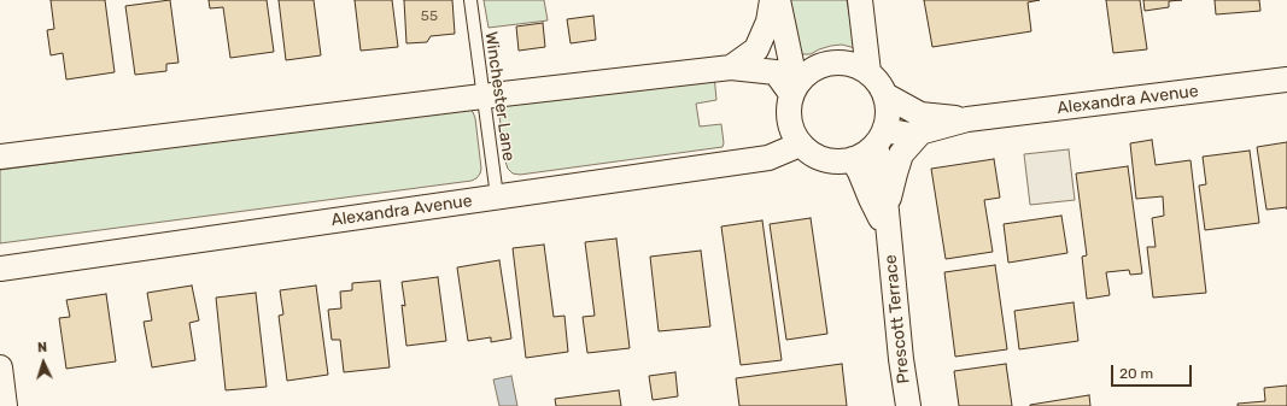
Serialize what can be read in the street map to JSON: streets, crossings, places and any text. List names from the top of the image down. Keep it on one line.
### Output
{"streets":{"street":["Alexandra Avenue","Prescott Terrace"],"lane":["Winchester Lane"]},"crossings":[["Winchester Lane","Alexandra Avenue"],["Alexandra Avenue","Prescott Terrace"]],"house_numbers":["55"],"scale_bar":"20 m","north":"top"}
